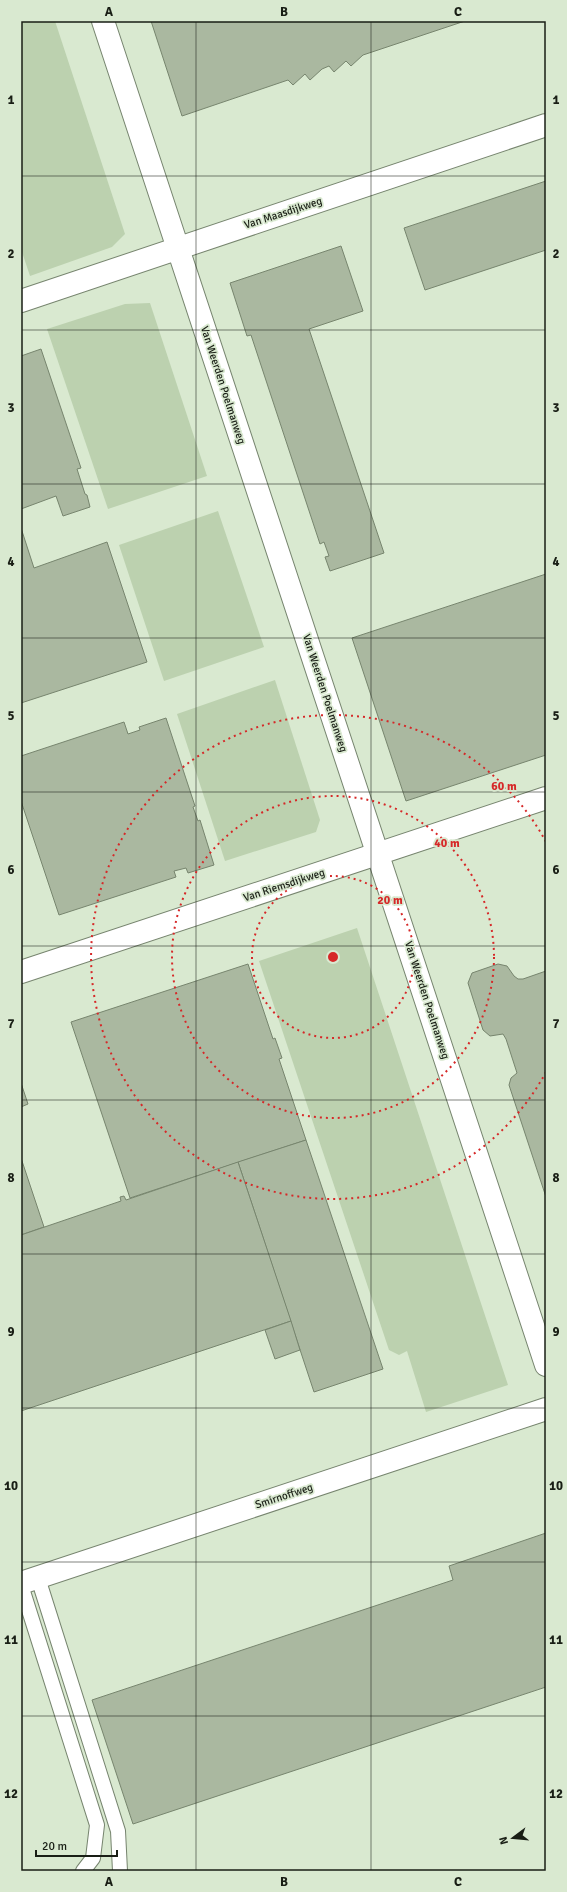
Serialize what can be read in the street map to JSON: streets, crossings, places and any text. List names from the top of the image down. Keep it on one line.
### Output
{"streets":{"street":["Van Maasdijkweg","Van Weerden Poelmanweg","Van Riemsdijkweg","Smirnoffweg"]},"crossings":[["Van Maasdijkweg","Van Weerden Poelmanweg"],["Van Weerden Poelmanweg","Van Riemsdijkweg"]],"scale_bar":"20 m","north":"left","grid":{"columns":["A","B","C"],"rows":["1","2","3","4","5","6","7","8","9","10","11","12"]},"rings":["60 m","40 m","20 m"]}
